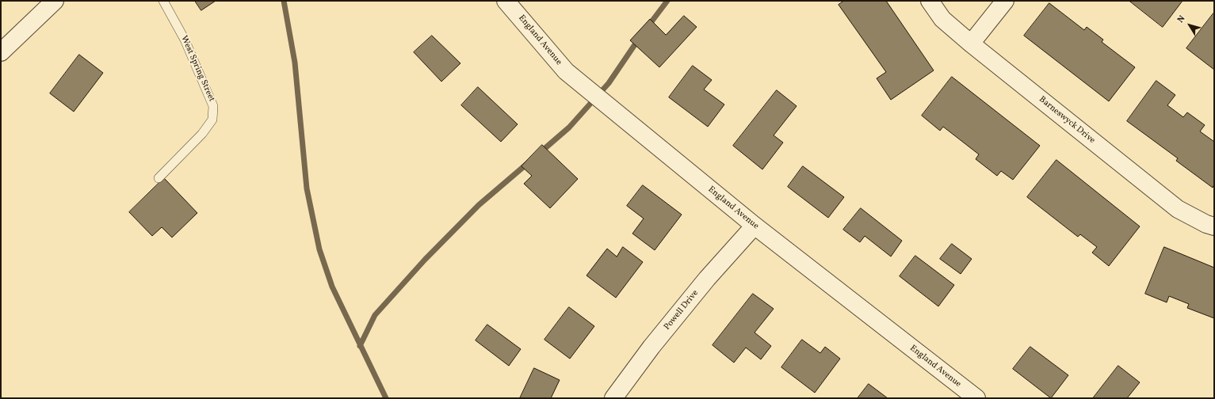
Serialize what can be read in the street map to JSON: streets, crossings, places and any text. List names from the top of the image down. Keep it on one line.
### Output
{"streets":{"street":["England Avenue","Barneswyck Drive","Powell Drive"],"lane":["West Spring Street"]},"crossings":[["England Avenue","Powell Drive"]],"north":"top left"}
